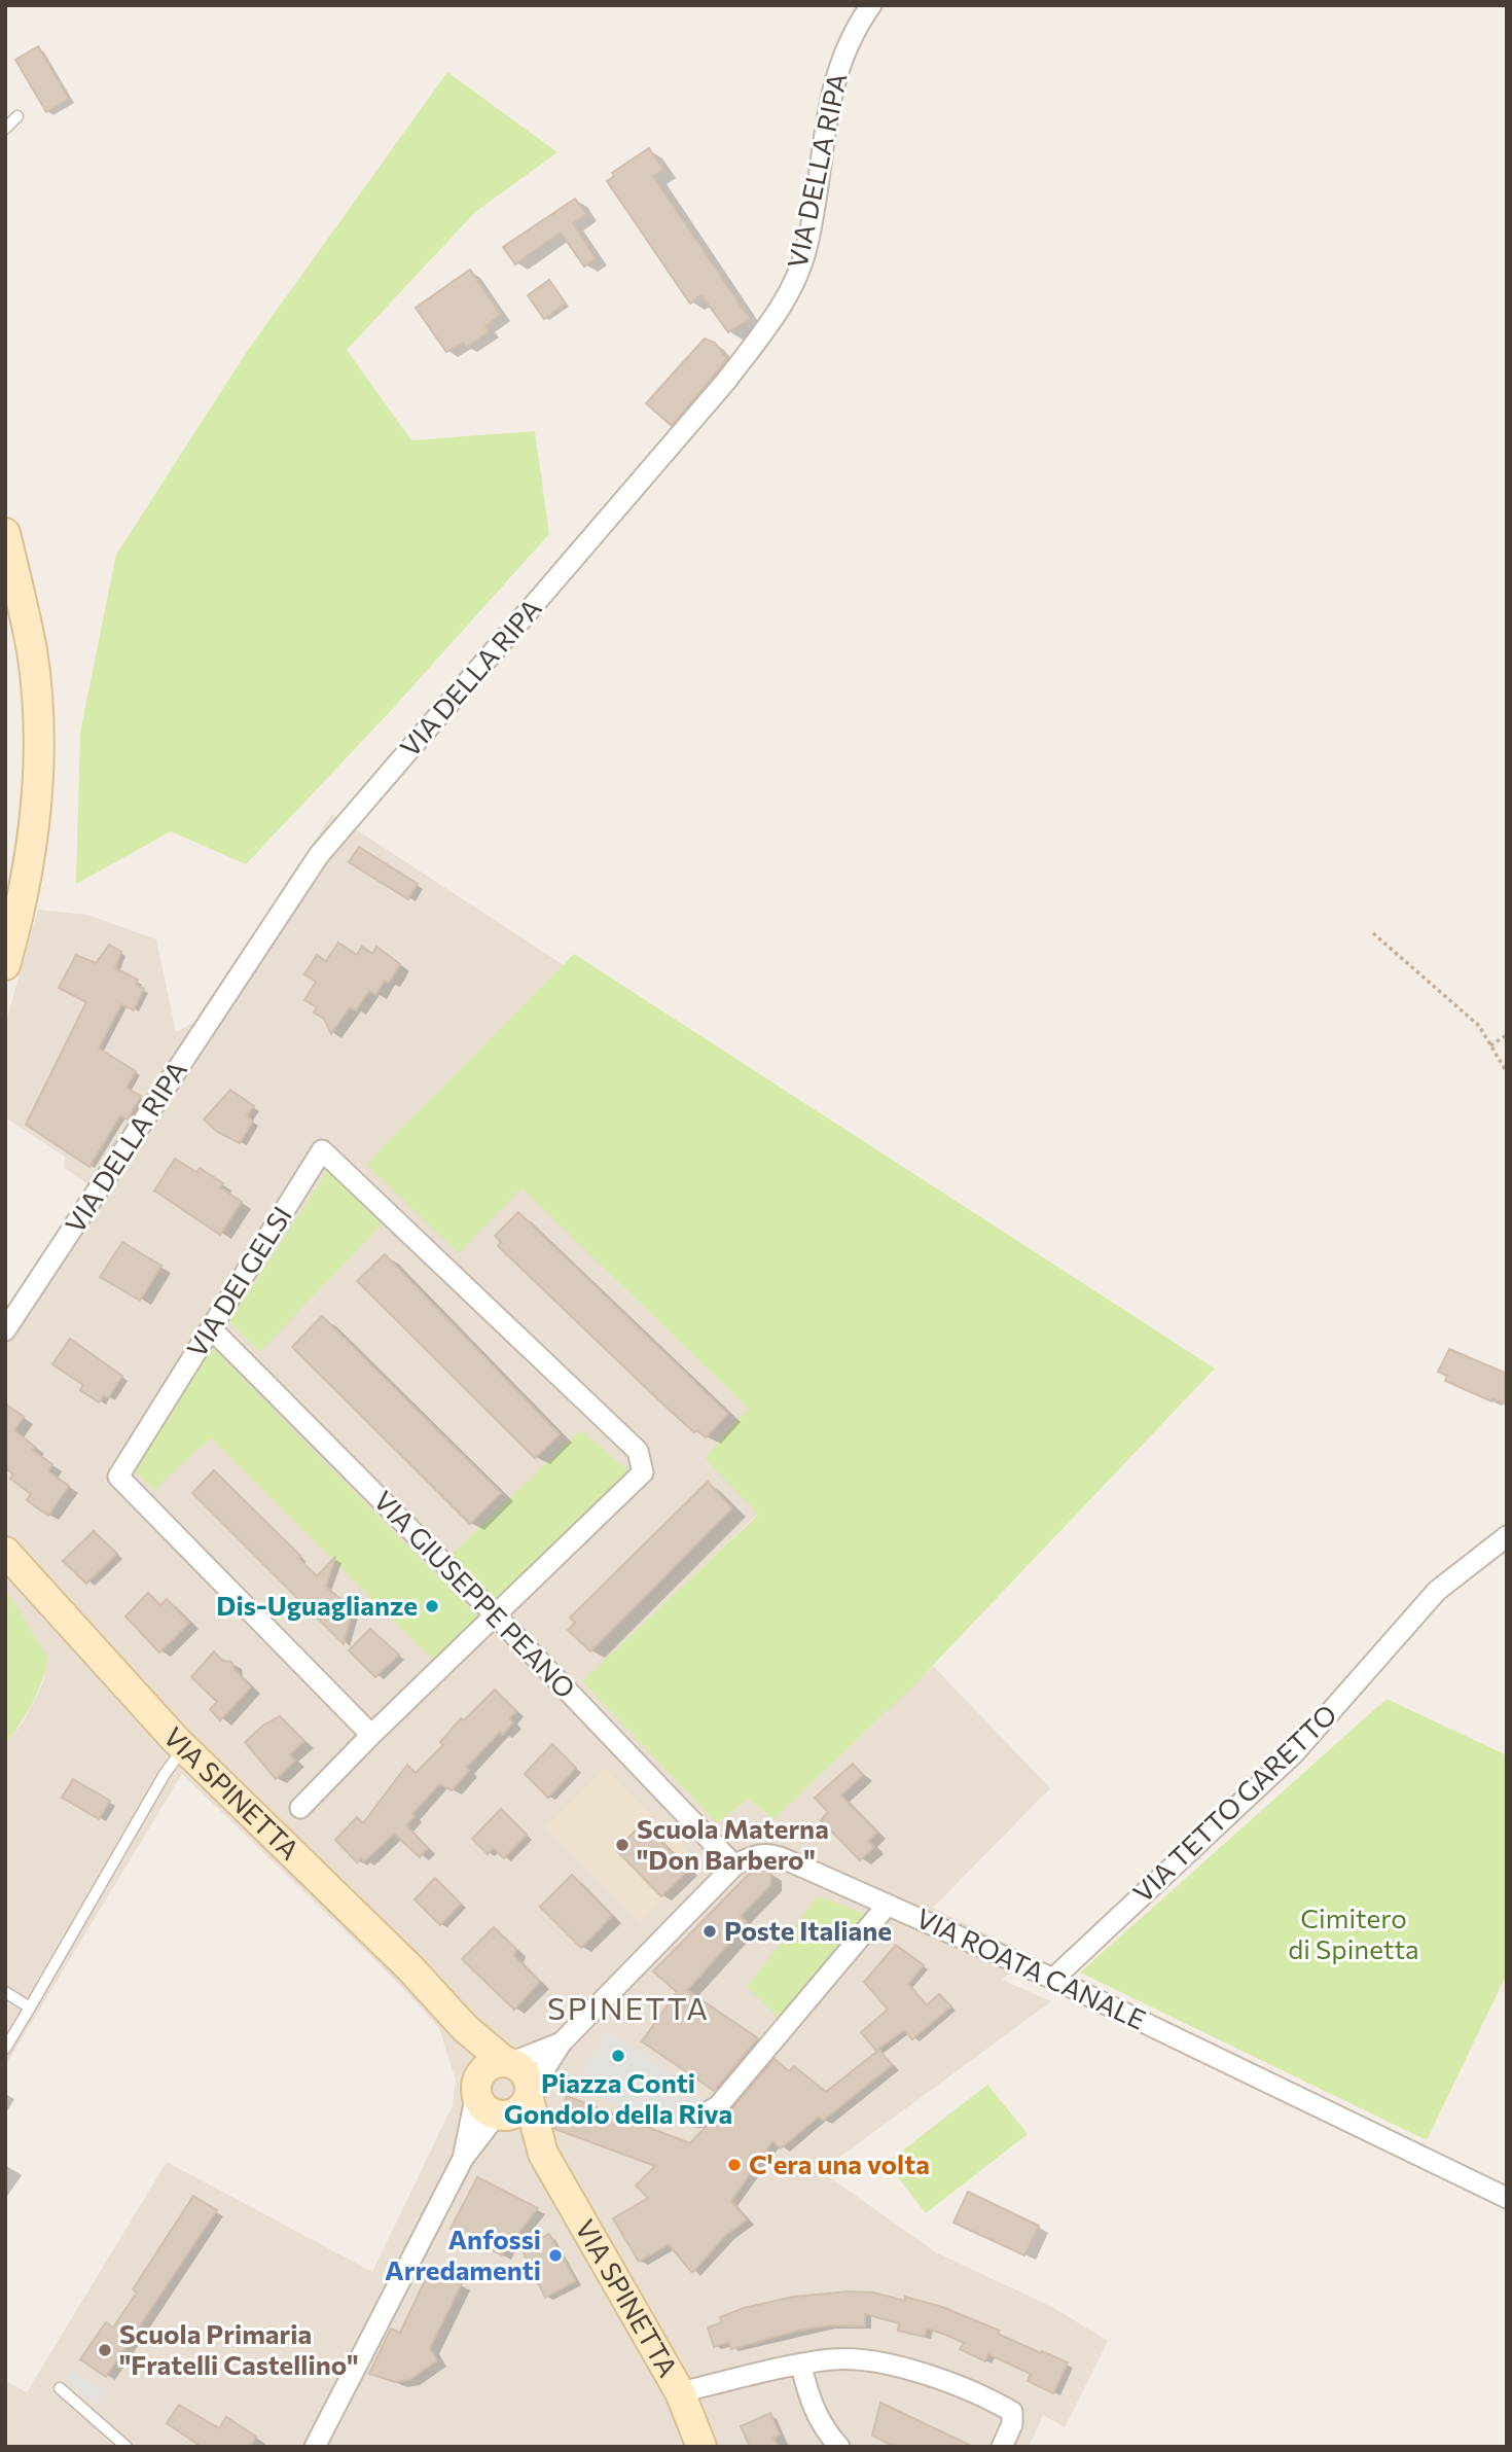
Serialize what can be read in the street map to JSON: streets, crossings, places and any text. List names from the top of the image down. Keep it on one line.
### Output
{"streets":{"main road":["VIA SPINETTA"],"street":["VIA DELLA RIPA","VIA DEI GELSI","VIA GIUSEPPE PEANO","VIA TETTO GARETTO","VIA ROATA CANALE"]},"crossings":[["VIA DEI GELSI","VIA GIUSEPPE PEANO"],["VIA GIUSEPPE PEANO","VIA ROATA CANALE"],["VIA SPINETTA","VIA ROATA CANALE"],["VIA TETTO GARETTO","VIA ROATA CANALE"]],"districts":["SPINETTA"],"parks":["Cimitero di Spinetta"],"places":["Dis-Uguaglianze","Scuola Materna \"Don Barbero\"","Poste Italiane","Piazza Conti Gondolo della Riva","C'era una volta","Anfossi Arredamenti","Scuola Primaria \"Fratelli Castellino\""]}
